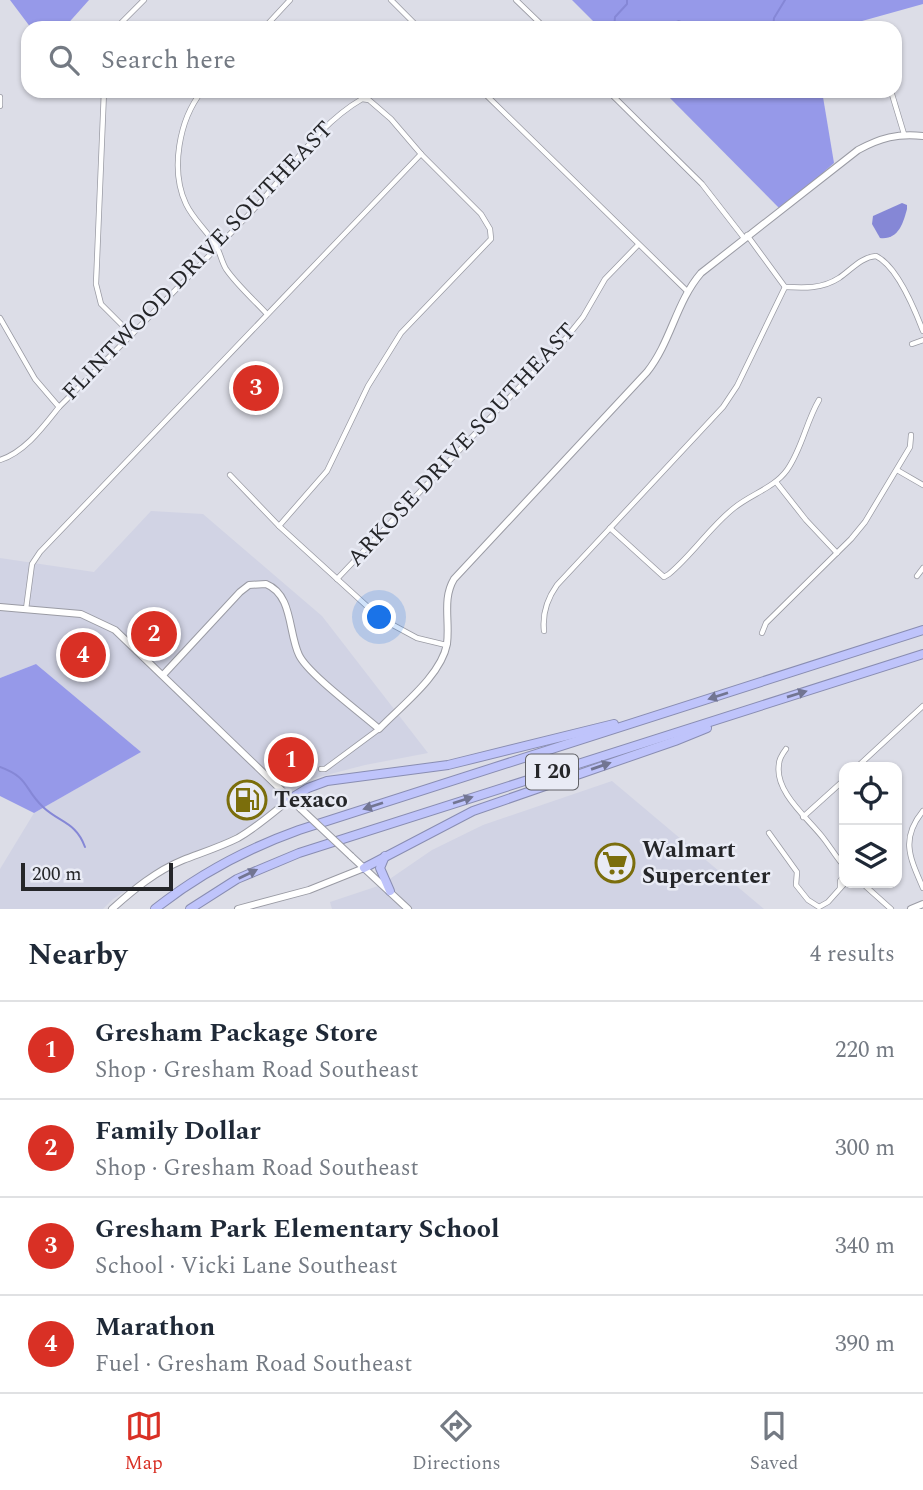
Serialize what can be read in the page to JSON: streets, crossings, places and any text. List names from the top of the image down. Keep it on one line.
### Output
{"streets":{"highway":["I 20"],"street":["FLINTWOOD DRIVE SOUTHEAST","ARKOSE DRIVE SOUTHEAST"]},"places":{"fuel station":["Texaco"],"supermarket":["Walmart Supercenter"]},"scale_bar":"200 m","page":{"search":"Search here","pins":["3","2","4","1"],"scale":"200 m","heading":["Nearby","4 results"],"list":[{"mark":"1","name":"Gresham Package Store","note":"Shop · Gresham Road Southeast","value":"220 m"},{"mark":"2","name":"Family Dollar","note":"Shop · Gresham Road Southeast","value":"300 m"},{"mark":"3","name":"Gresham Park Elementary School","note":"School · Vicki Lane Southeast","value":"340 m"},{"mark":"4","name":"Marathon","note":"Fuel · Gresham Road Southeast","value":"390 m"}],"nav":["Map","Directions","Saved"]}}
